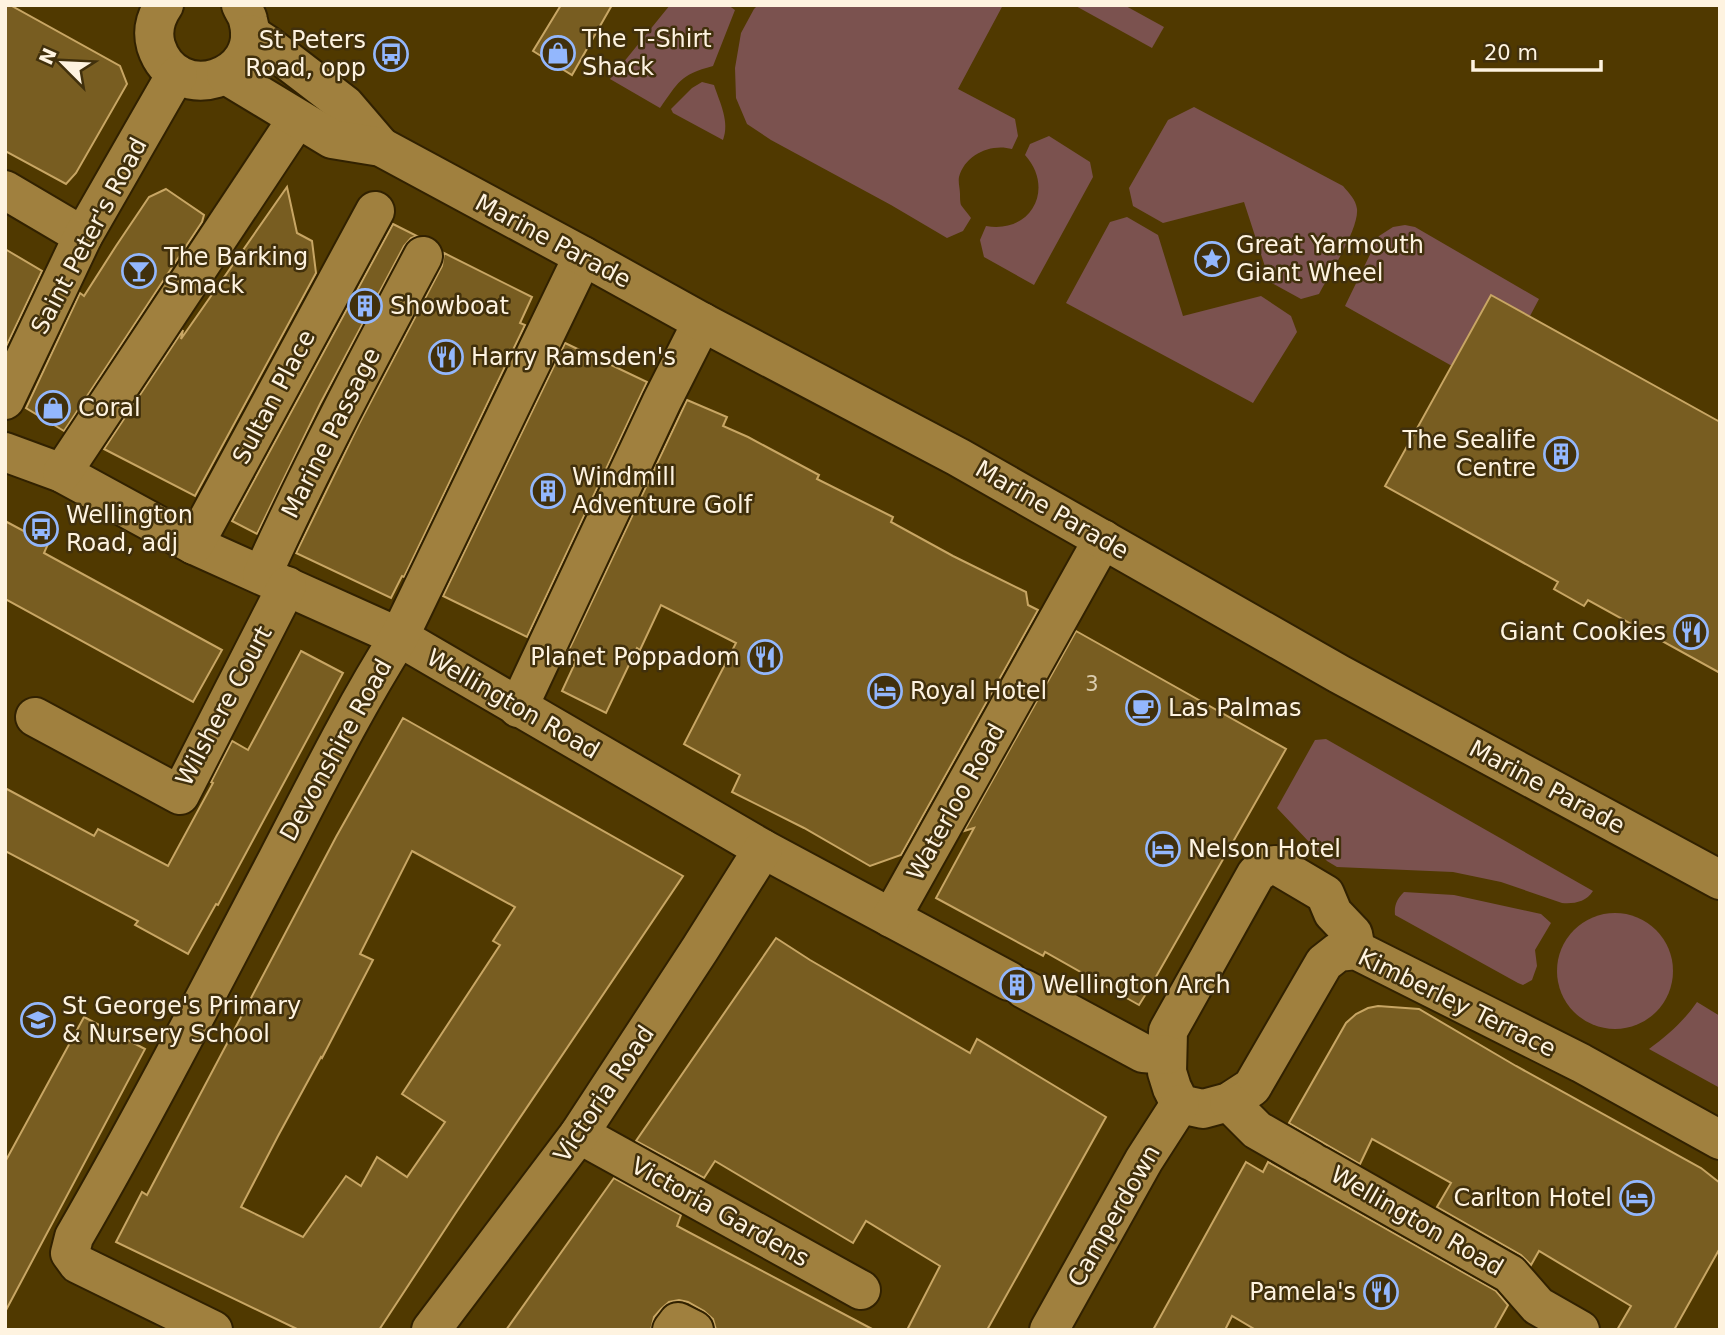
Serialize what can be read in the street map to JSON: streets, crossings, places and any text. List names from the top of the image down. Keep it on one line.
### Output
{"streets":{"street":["Saint Peter's Road","Marine Parade","Sultan Place","Marine Passage","Wellington Road","Wilshere Court","Devonshire Road","Waterloo Road","Kimberley Terrace","Victoria Road","Victoria Gardens","Camperdown"]},"crossings":[["Marine Parade","Devonshire Road"],["Marine Parade","Waterloo Road"],["Sultan Place","Wellington Road"],["Marine Passage","Wellington Road"],["Marine Passage","Wilshere Court"],["Wellington Road","Wilshere Court"],["Wellington Road","Devonshire Road"],["Wellington Road","Waterloo Road"],["Wellington Road","Kimberley Terrace"],["Wellington Road","Victoria Road"],["Kimberley Terrace","Camperdown"],["Victoria Road","Victoria Gardens"]],"places":{"shop":["The T-Shirt Shack","Coral"],"bus stop":["St Peters Road, opp","Wellington Road, adj"],"place":["Great Yarmouth Giant Wheel"],"bar":["The Barking Smack"],"building":["Showboat","The Sealife Centre","Windmill Adventure Golf","Wellington Arch"],"restaurant":["Harry Ramsden's","Giant Cookies","Planet Poppadom","Pamela's"],"hotel":["Royal Hotel","Nelson Hotel","Carlton Hotel"],"cafe":["Las Palmas"],"school or university":["St George's Primary & Nursery School"]},"house_numbers":["3"],"scale_bar":"20 m","north":"top left"}
